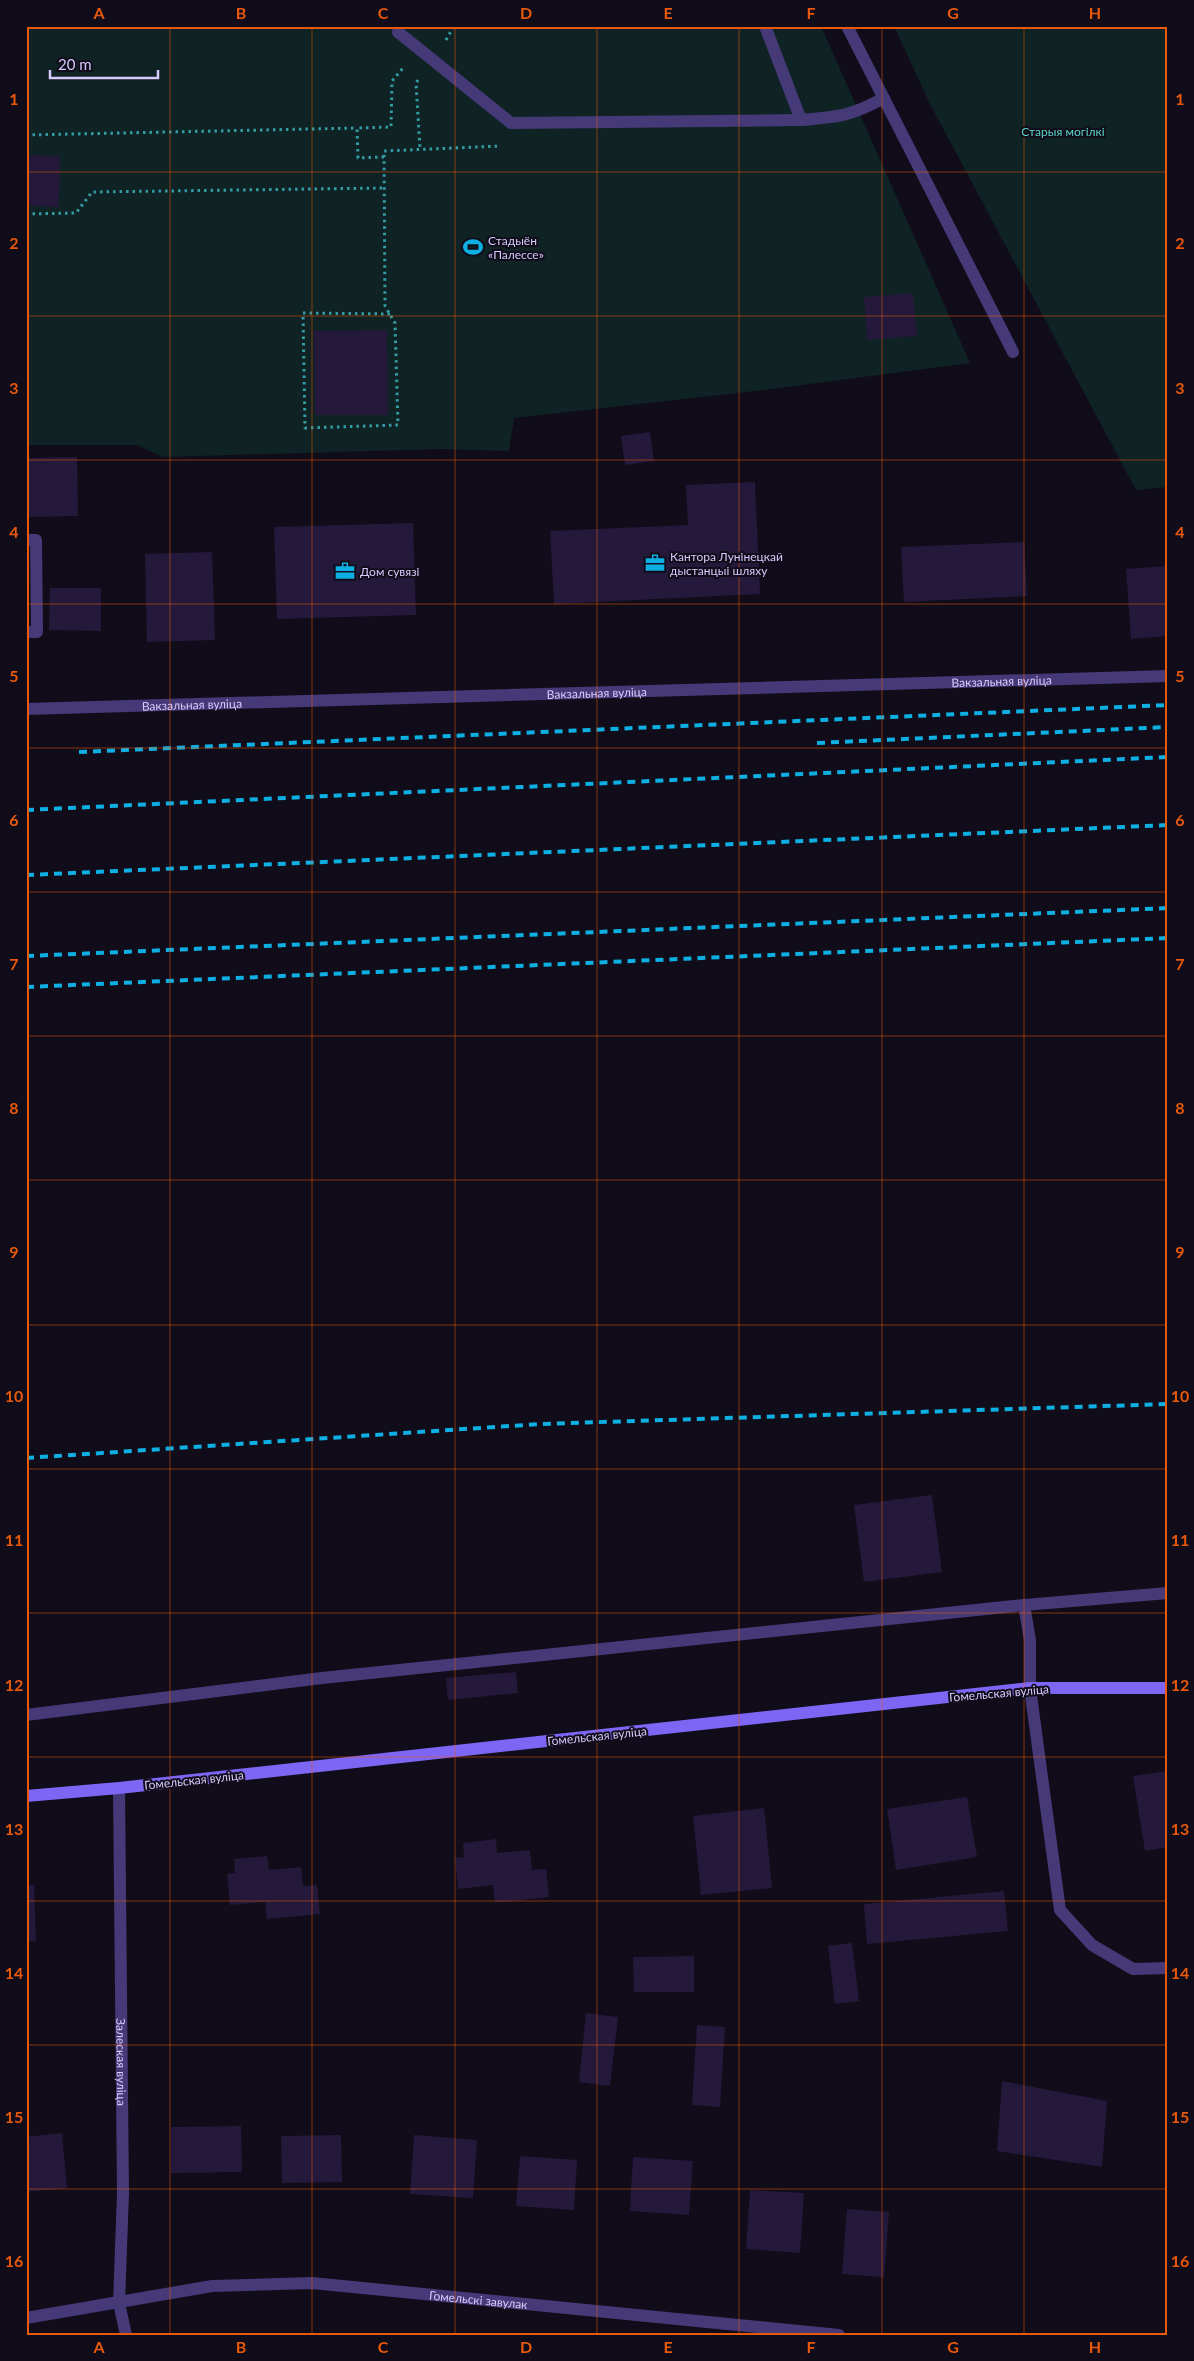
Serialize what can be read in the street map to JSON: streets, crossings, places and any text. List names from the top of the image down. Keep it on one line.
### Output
{"streets":{"street":["Вакзальная вуліца","Гомельская вуліца","Залеская вуліца","Гомельскі завулак"]},"crossings":[["Гомельская вуліца","Залеская вуліца"],["Залеская вуліца","Гомельскі завулак"]],"parks":["Старыя могілкі"],"places":{"sports":["Стадыён «Палессе»"],"office":["Кантора Лунінецкай дыстанцыі шляху","Дом сувязі"]},"scale_bar":"20 m","grid":{"columns":["A","B","C","D","E","F","G","H"],"rows":["1","2","3","4","5","6","7","8","9","10","11","12","13","14","15","16"]}}
